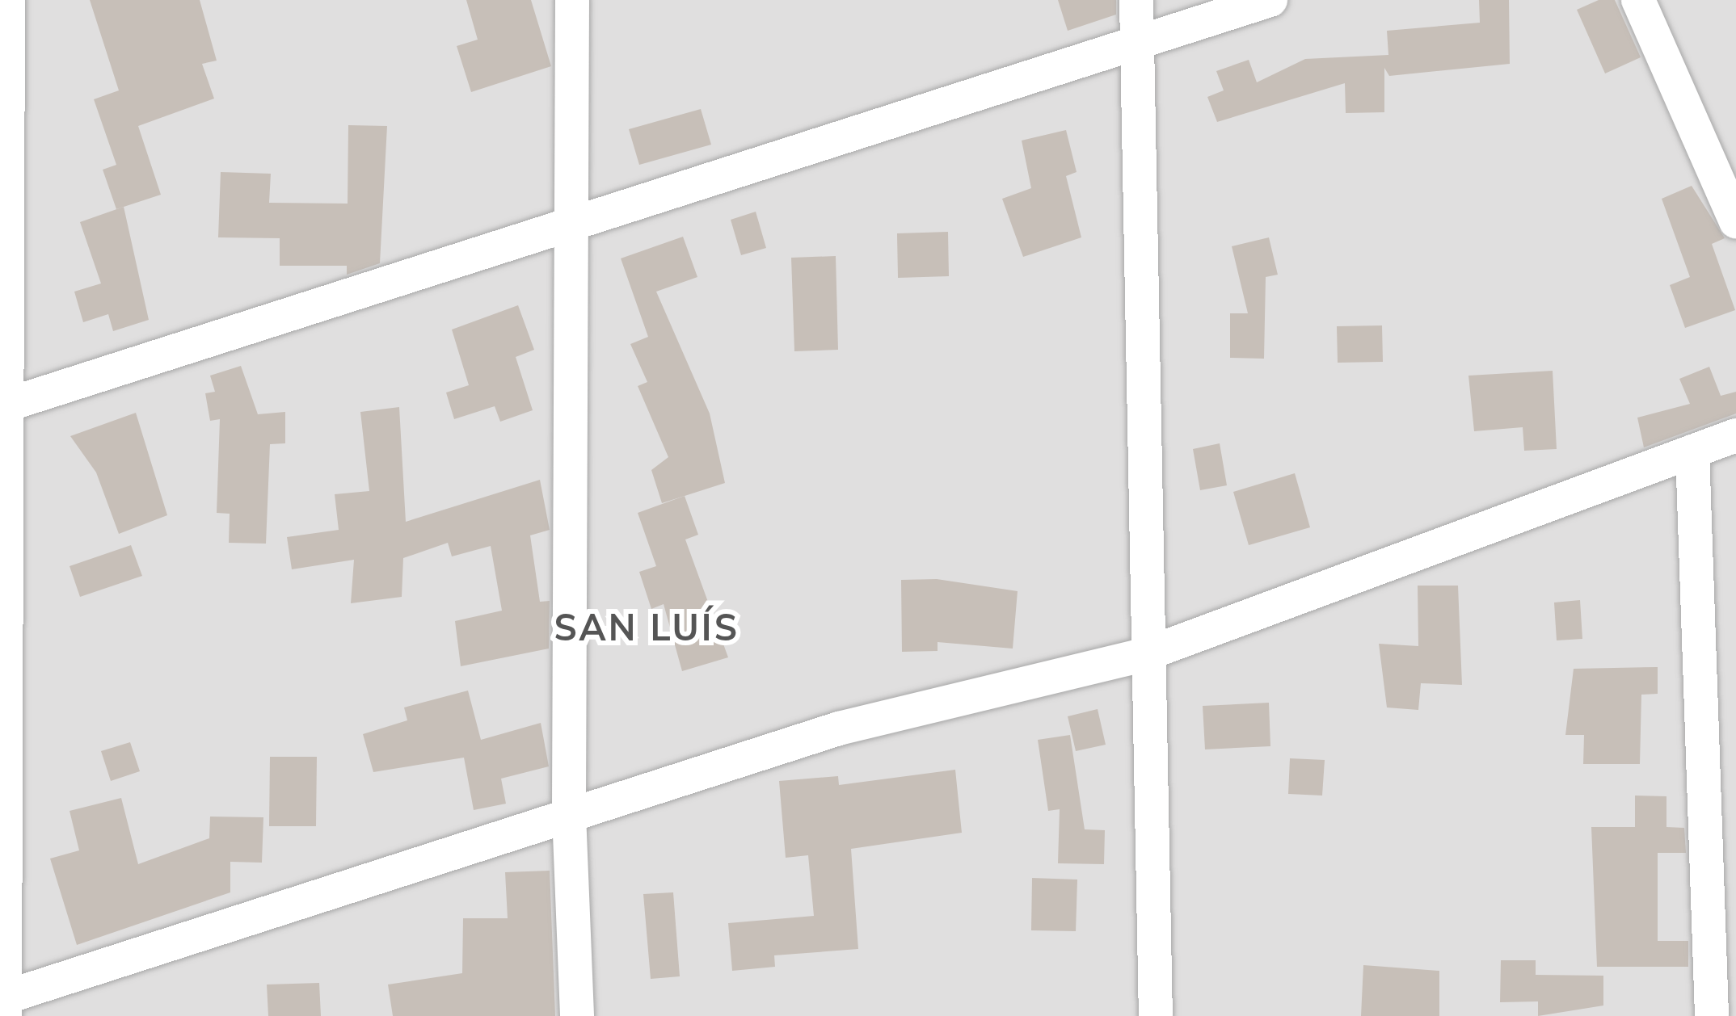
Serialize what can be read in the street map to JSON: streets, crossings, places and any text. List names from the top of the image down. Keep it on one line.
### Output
{"districts":["SAN LUÍS"]}
